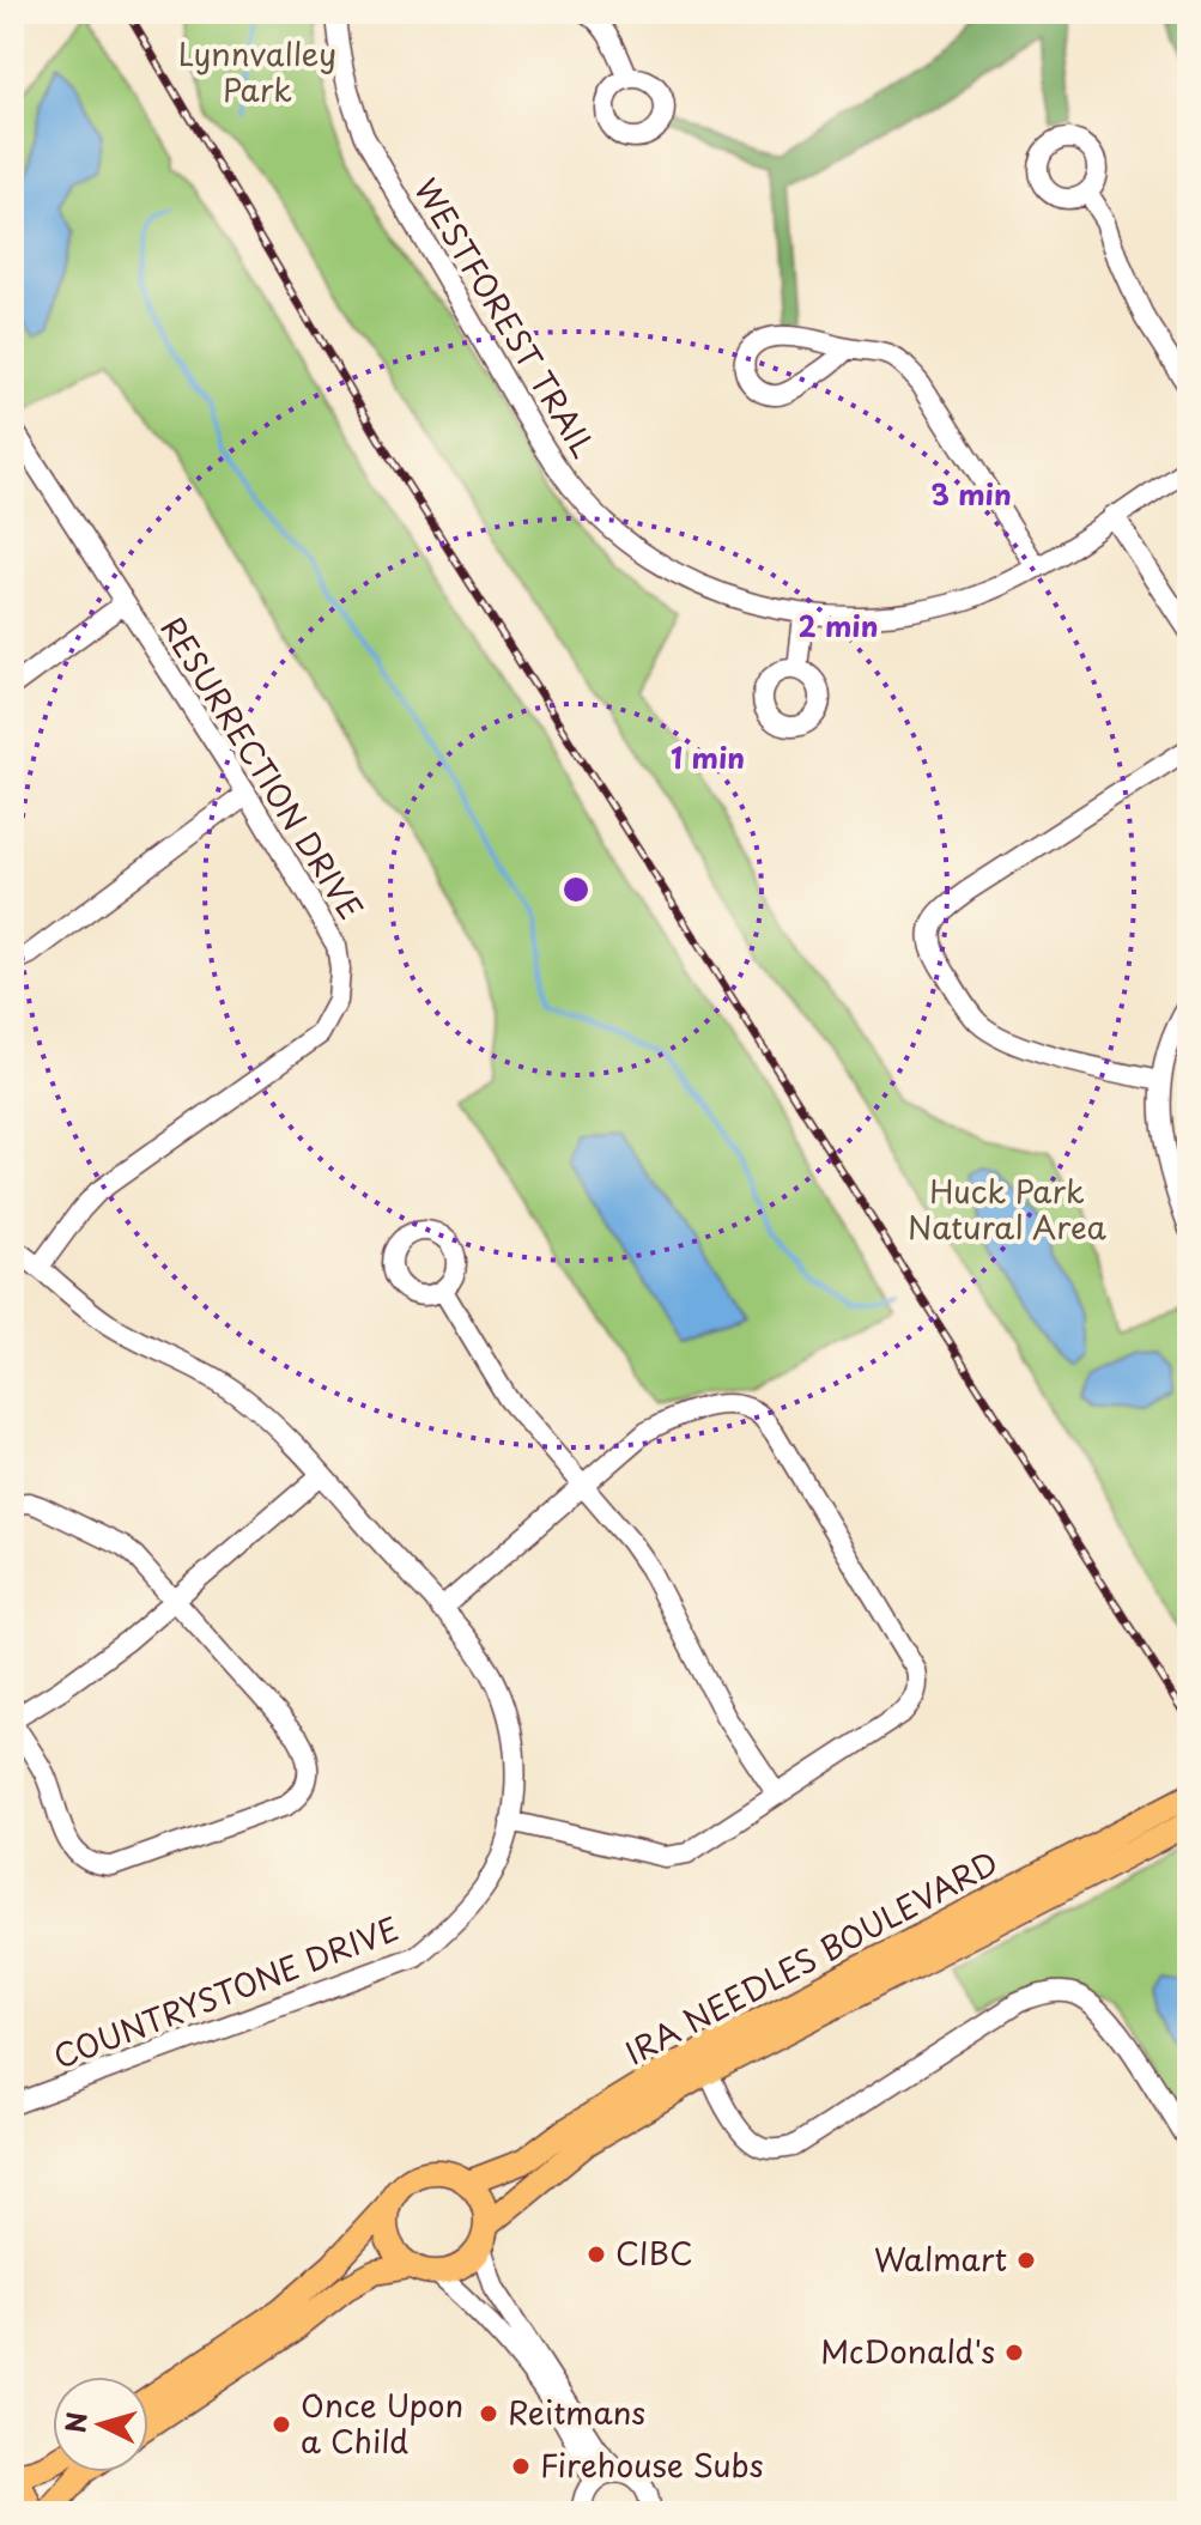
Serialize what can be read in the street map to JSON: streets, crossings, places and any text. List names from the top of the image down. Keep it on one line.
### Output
{"streets":{"main road":["IRA NEEDLES BOULEVARD"],"street":["WESTFOREST TRAIL","RESURRECTION DRIVE","COUNTRYSTONE DRIVE"]},"crossings":[["RESURRECTION DRIVE","COUNTRYSTONE DRIVE"]],"parks":["Lynnvalley Park","Huck Park Natural Area"],"places":["CIBC","Walmart","McDonald's","Reitmans","Once Upon a Child","Firehouse Subs"],"north":"left","rings":["3 min","2 min","1 min"]}
